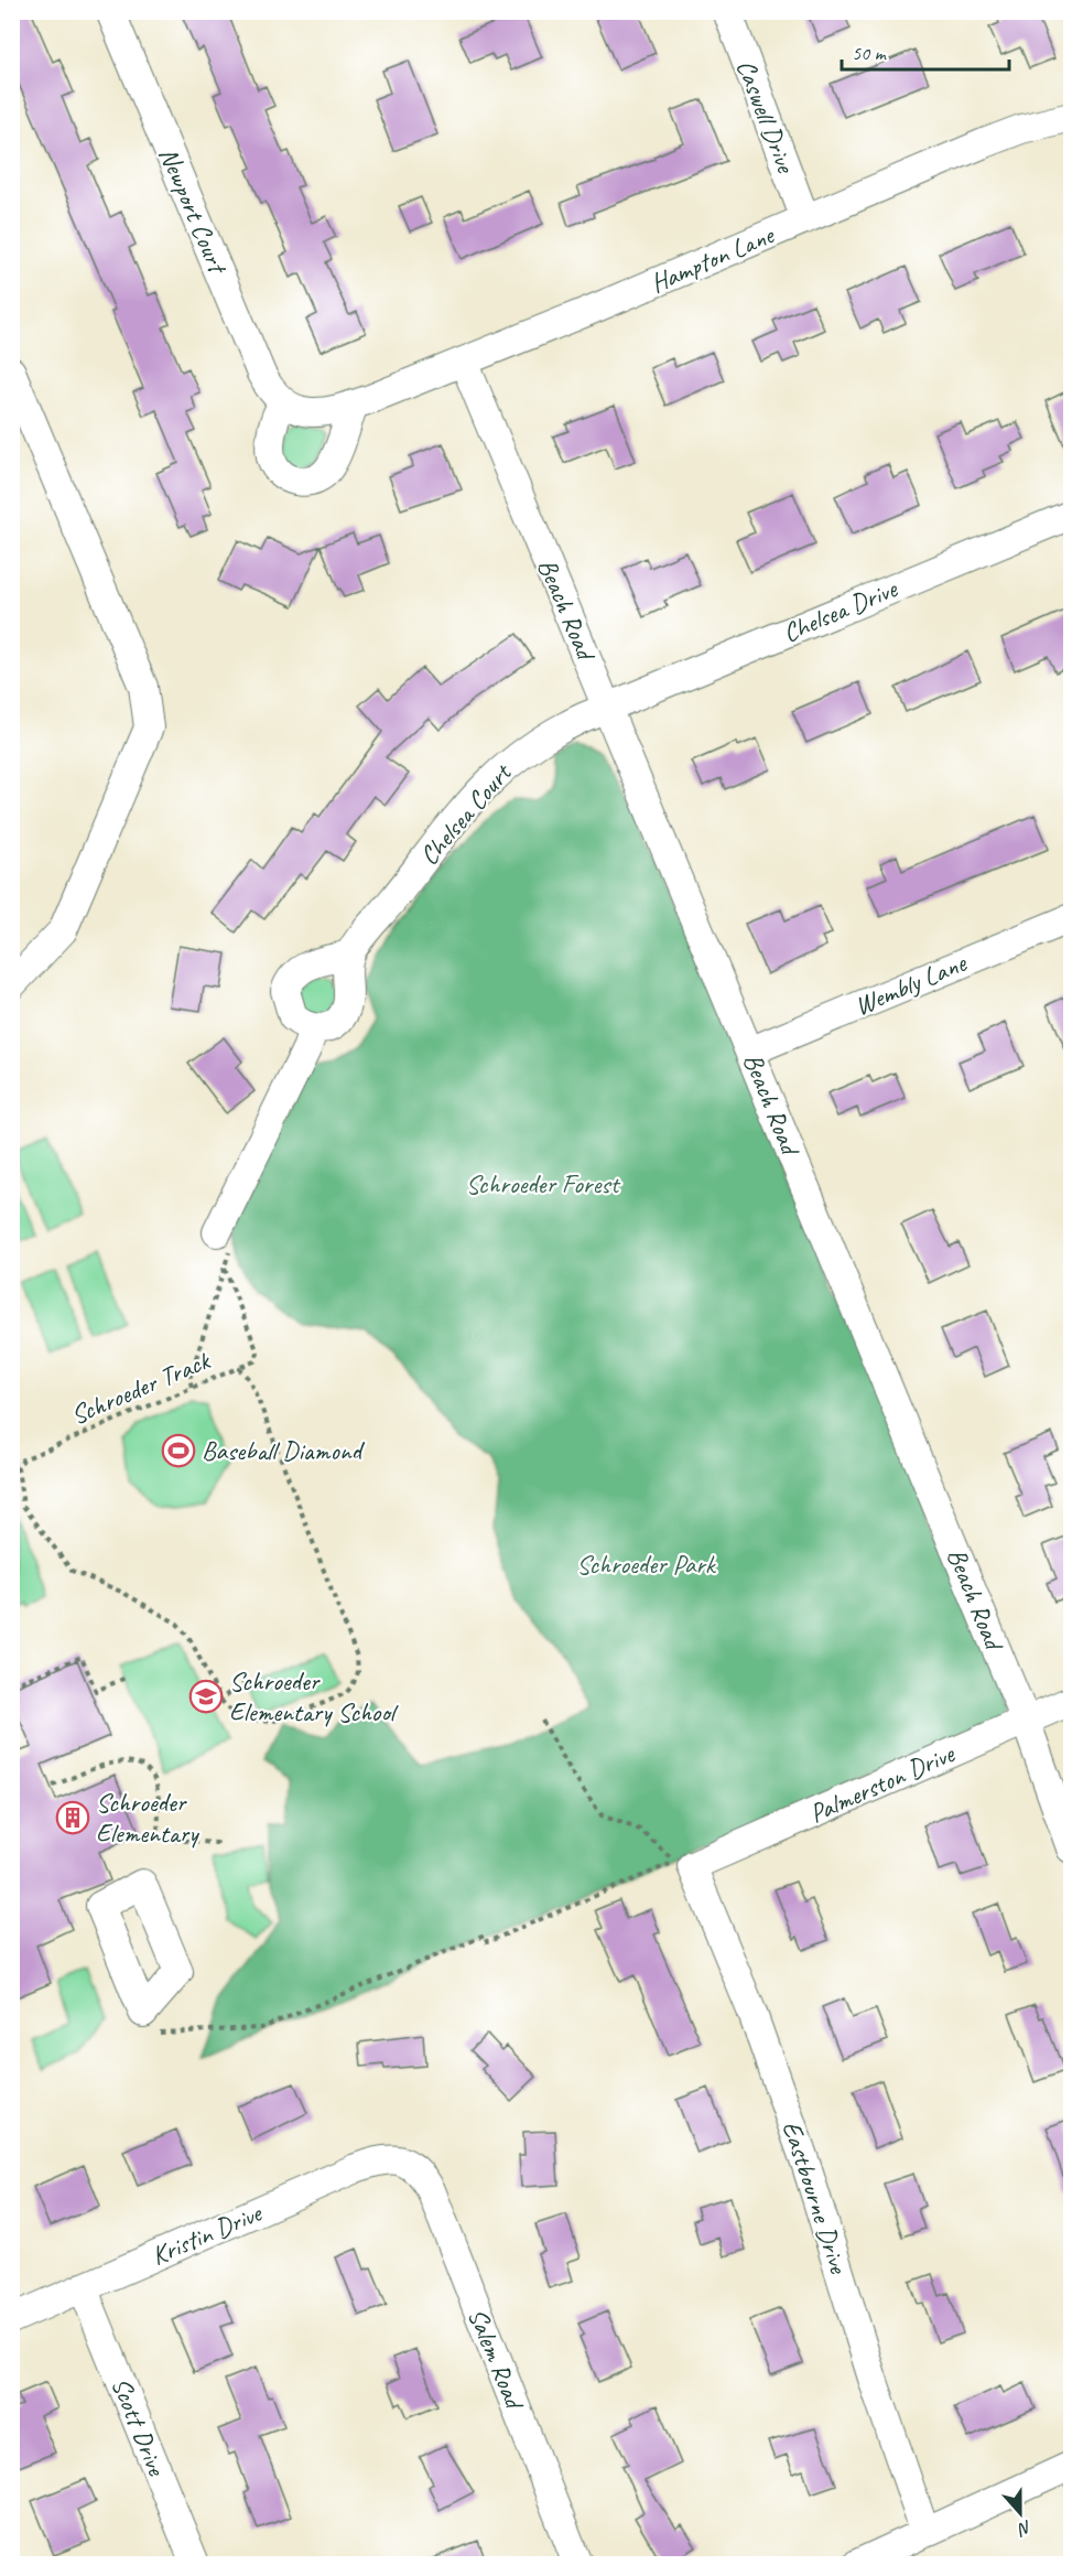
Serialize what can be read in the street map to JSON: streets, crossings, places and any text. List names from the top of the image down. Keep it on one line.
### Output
{"streets":{"street":["Caswell Drive","Newport Court","Hampton Lane","Beach Road","Chelsea Drive","Chelsea Court","Wembly Lane","Palmerston Drive","Eastbourne Drive","Kristin Drive","Salem Road","Scott Drive"],"path":["Schroeder Track"]},"crossings":[["Caswell Drive","Hampton Lane"],["Newport Court","Hampton Lane"],["Hampton Lane","Beach Road"],["Beach Road","Chelsea Drive"],["Beach Road","Chelsea Court"],["Beach Road","Wembly Lane"],["Beach Road","Palmerston Drive"],["Chelsea Drive","Chelsea Court"],["Palmerston Drive","Eastbourne Drive"],["Kristin Drive","Salem Road"],["Kristin Drive","Scott Drive"]],"parks":["Schroeder Forest","Schroeder Park"],"places":{"sports":["Baseball Diamond"],"school or university":["Schroeder Elementary School"],"building":["Schroeder Elementary"]},"scale_bar":"50 m","north":"bottom"}
